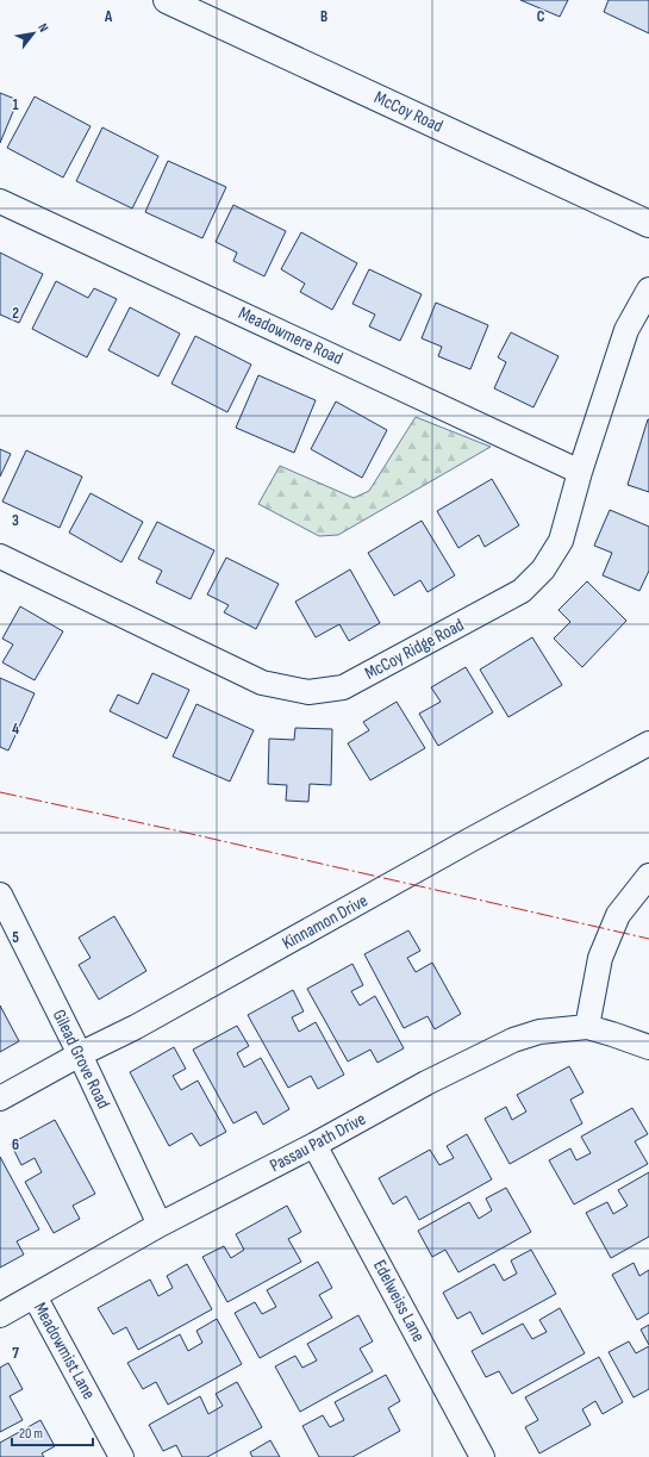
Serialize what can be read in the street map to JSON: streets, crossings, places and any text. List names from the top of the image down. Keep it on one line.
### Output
{"streets":{"main road":["McCoy Road"],"street":["Meadowmere Road","McCoy Ridge Road","Kinnamon Drive","Gilead Grove Road","Passau Path Drive","Edelweiss Lane","Meadowmist Lane"]},"crossings":[["Meadowmere Road","McCoy Ridge Road"],["Kinnamon Drive","Gilead Grove Road"],["Gilead Grove Road","Passau Path Drive"],["Passau Path Drive","Edelweiss Lane"],["Passau Path Drive","Meadowmist Lane"]],"scale_bar":"20 m","north":"top right","grid":{"columns":["A","B","C"],"rows":["1","2","3","4","5","6","7"]}}
